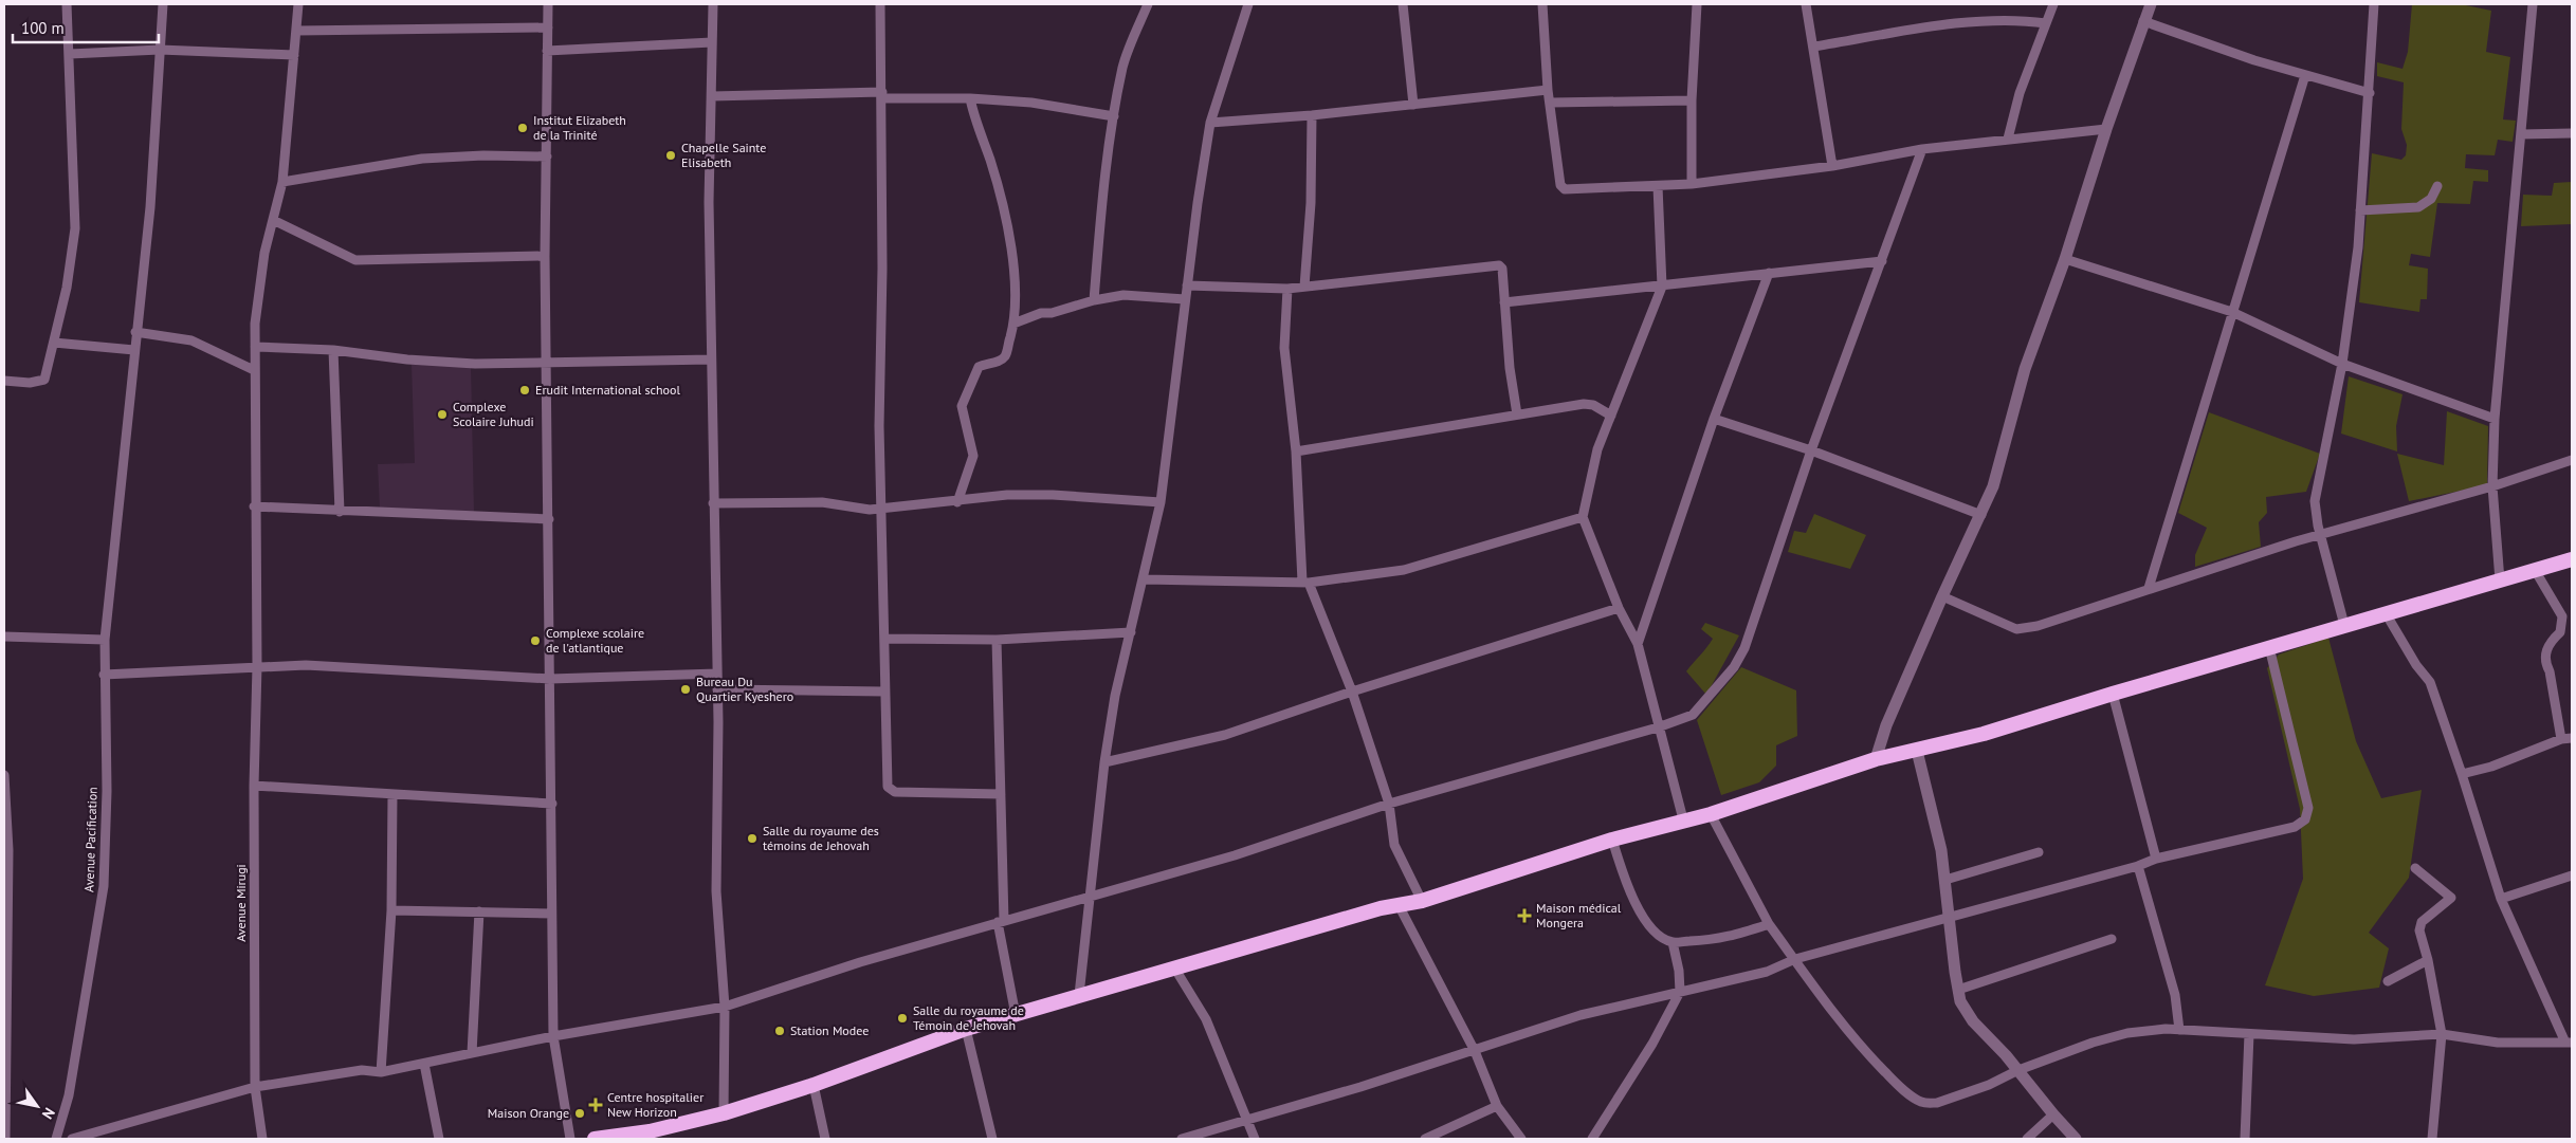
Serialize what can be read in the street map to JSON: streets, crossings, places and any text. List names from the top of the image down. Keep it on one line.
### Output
{"streets":{"street":["Avenue Pacification","Avenue Mirugi"]},"places":{"other":["Institut Elizabeth de la Trinité","Chapelle Sainte Elisabeth","Erudit International school","Complexe Scolaire Juhudi","Complexe scolaire de l'atlantique","Bureau Du Quartier Kyeshero","Salle du royaume des témoins de Jehovah","Salle du royaume de Témoin de Jehovah","Station Modee","Maison Orange"],"health":["Maison médical Mongera","Centre hospitalier New Horizon"]},"scale_bar":"100 m","north":"bottom right"}
